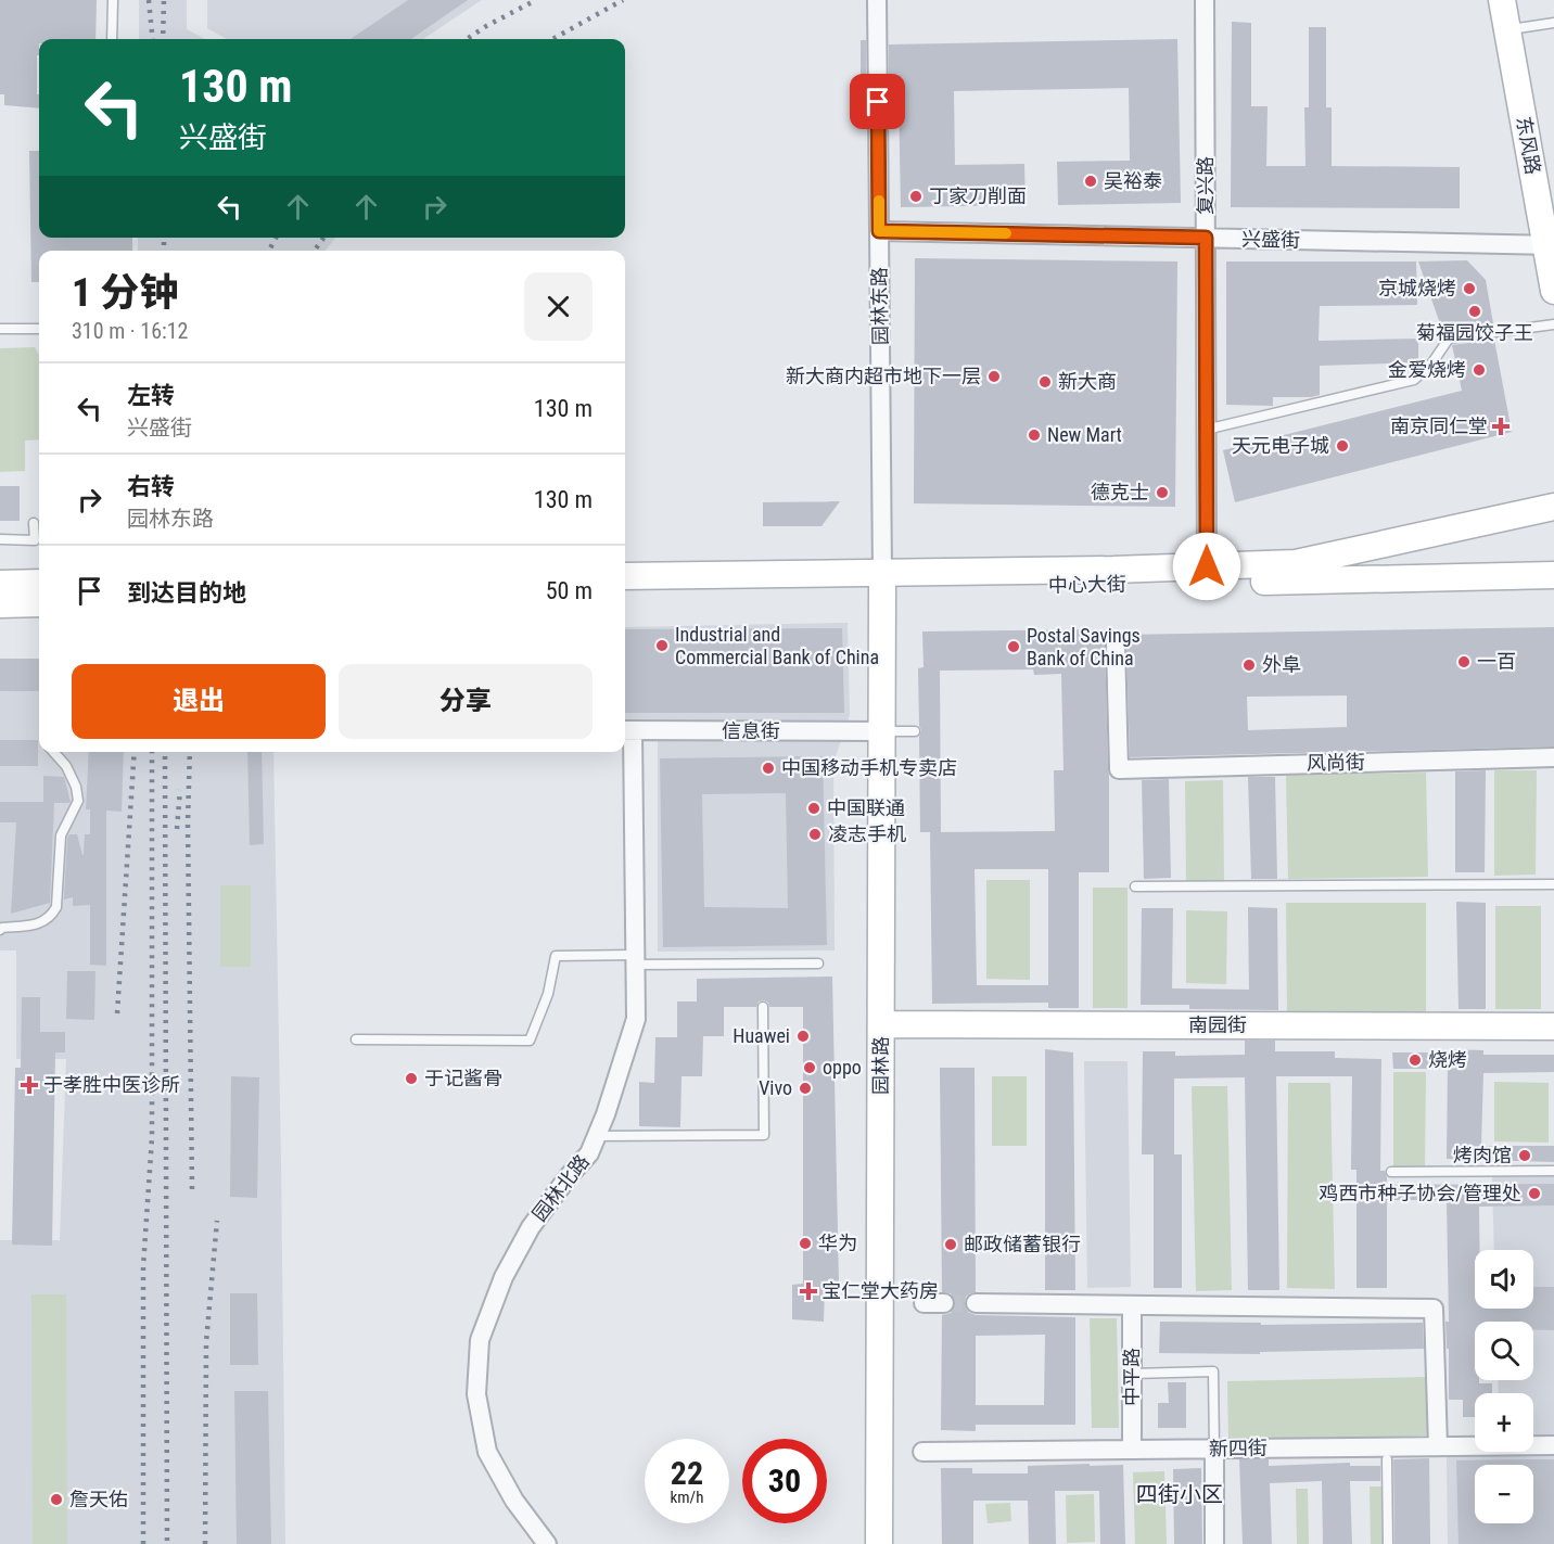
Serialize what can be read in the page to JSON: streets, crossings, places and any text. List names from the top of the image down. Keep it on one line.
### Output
{"streets":{"street":["东风路","复兴路","兴盛街","园林东路","中心大街","信息街","风尚街","南园街","园林路","园林北路","中平路","新四街"]},"crossings":[["东风路","兴盛街"],["复兴路","兴盛街"],["复兴路","中心大街"],["兴盛街","园林东路"],["园林东路","中心大街"],["园林东路","园林路"],["中心大街","园林路"],["信息街","园林路"],["信息街","园林北路"],["南园街","园林路"],["中平路","新四街"]],"districts":["四街小区"],"places":{"other":["吴裕泰","丁家刀削面","京城烧烤","菊福园饺子王","金爱烧烤","新大商内超市地下一层","新大商","New Mart","天元电子城","德克士","Industrial and Commercial Bank of China","Postal Savings Bank of China","一百","外阜","中国移动手机专卖店","中国联通","凌志手机","Huawei","烧烤","oppo","于记酱骨","Vivo","烤肉馆","鸡西市种子协会/管理处","华为","邮政储蓄银行","詹天佑"],"health":["南京同仁堂","于孝胜中医诊所","宝仁堂大药房"]},"page":{"turn":["130 m","兴盛街"],"heading":["1 分钟","310 m · 16:12"],"list":[{"name":"左转","note":"兴盛街","value":"130 m"},{"name":"右转","note":"园林东路","value":"130 m"},{"name":"到达目的地","value":"50 m"}],"buttons":["退出","分享"],"map_buttons":["+","−"],"speed":"22 km/h","limit":"30"}}
